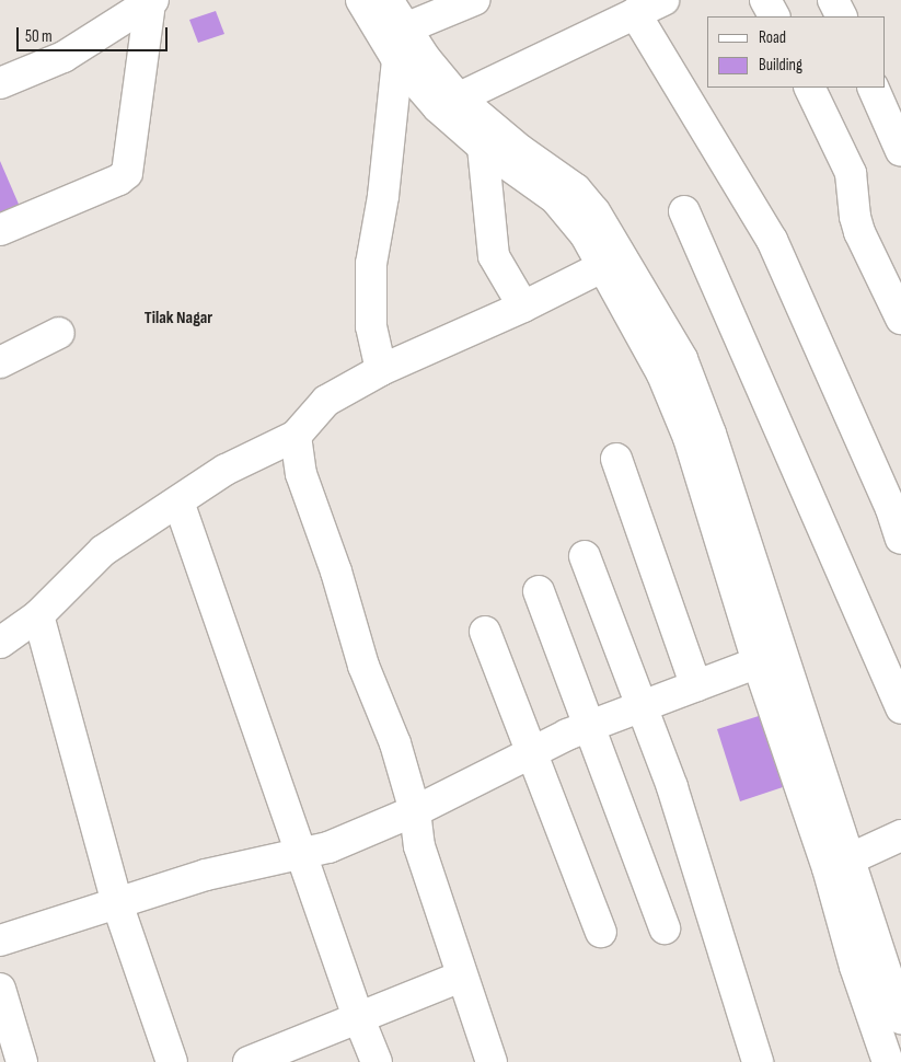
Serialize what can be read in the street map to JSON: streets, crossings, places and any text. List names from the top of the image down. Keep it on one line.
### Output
{"districts":["Tilak Nagar"],"legend":["Road","Building"],"scale_bar":"50 m"}
